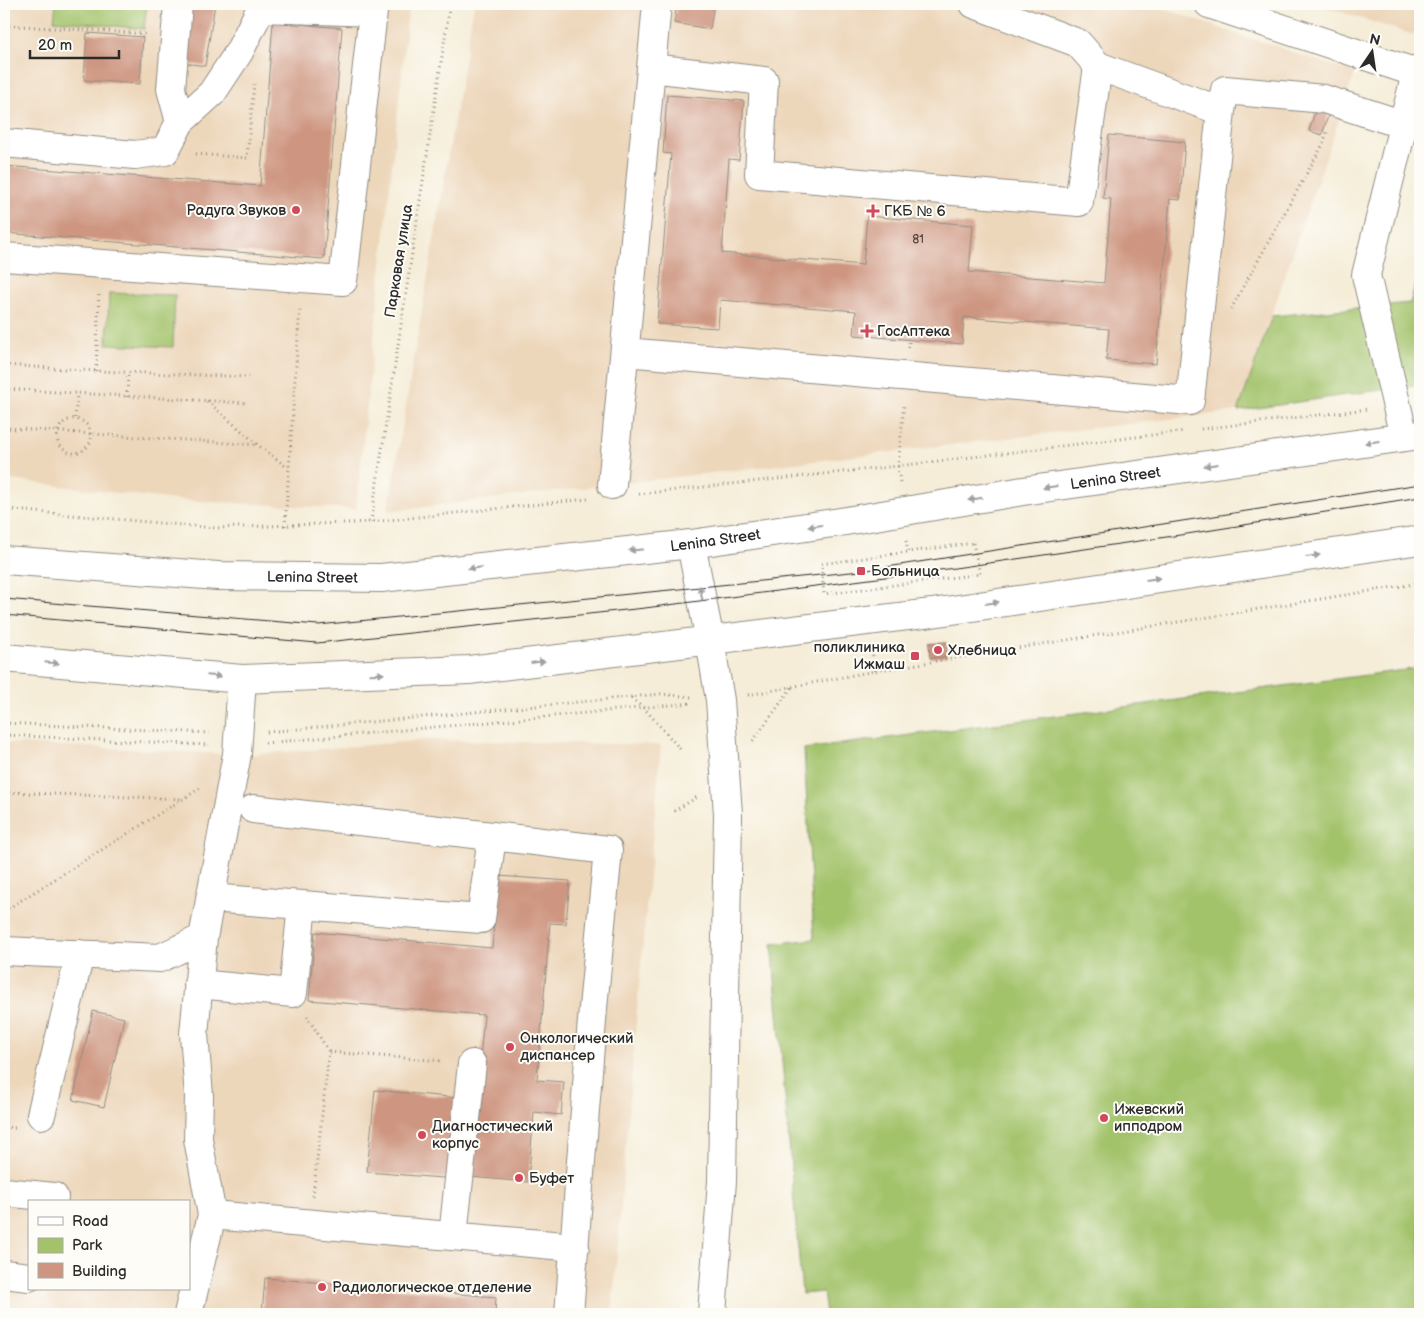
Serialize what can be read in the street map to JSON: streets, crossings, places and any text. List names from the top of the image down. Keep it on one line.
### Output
{"streets":{"main road":["Lenina Street"],"path":["Парковая улица"]},"places":{"other":["Радуга Звуков","Хлебница","Онкологический диспансер","Ижевский ипподром","Диагностический корпус","Буфет","Радиологическое отделение"],"health":["ГКБ № 6","ГосАптека"],"transit":["Больница","поликлиника Ижмаш"]},"house_numbers":["81"],"legend":["Road","Park","Building"],"scale_bar":"20 m","north":"top"}
